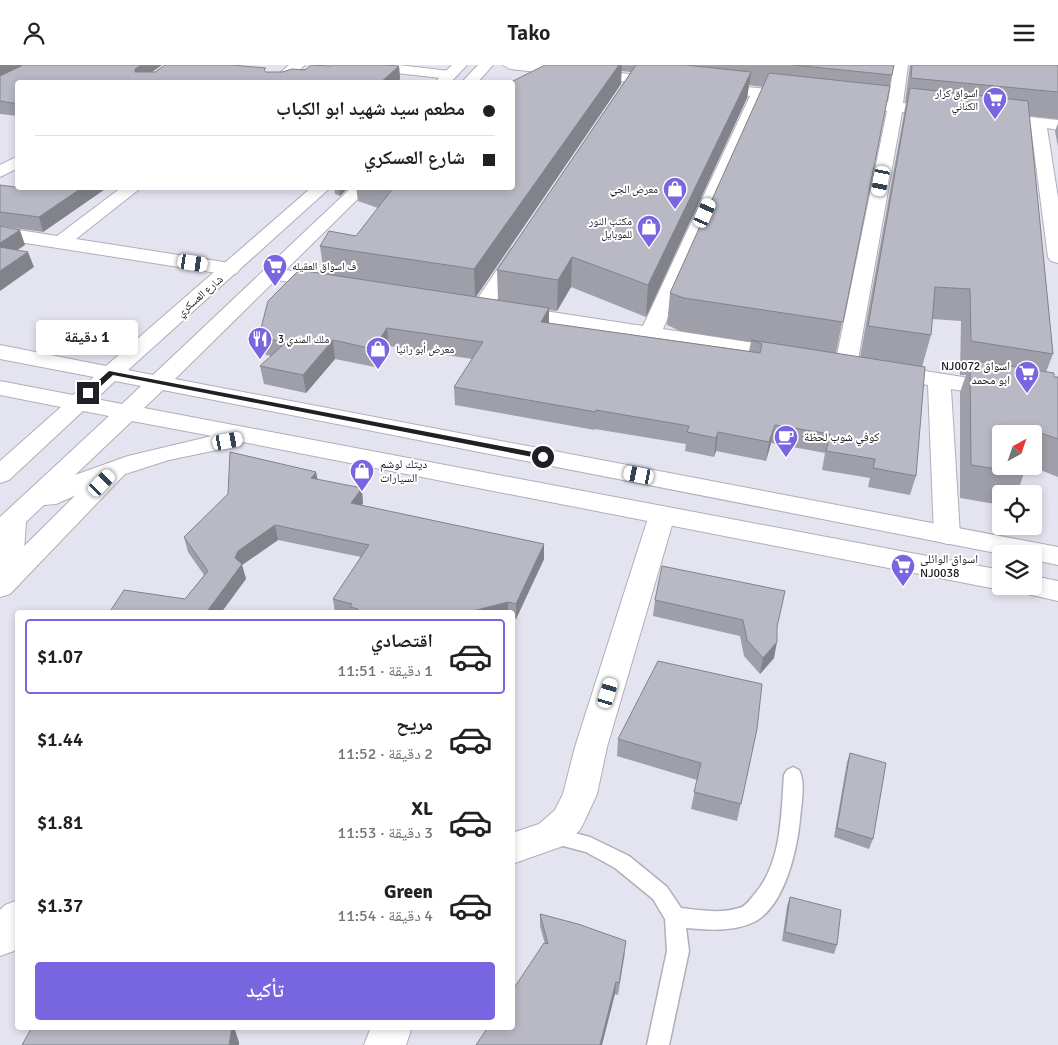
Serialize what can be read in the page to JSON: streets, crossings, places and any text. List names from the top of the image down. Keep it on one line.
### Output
{"streets":{"street":["شارع العسكري"]},"places":{"supermarket":["اسواق كرار الكناني","ف اسواق العقيله","NJ0072 اسواق ابو محمد","اسواق الوائلی NJ0038"],"shop":["معرض الجي","مكتب النور للموبايل","معرض أبو رانيا","ديتك لوشم السيارات"],"restaurant":["ملك المندي 3"],"cafe":["كوفي شوب لحظة"]},"north":"top right","page":{"header":"Tako","banner":["مطعم سيد شهيد ابو الكباب","شارع العسكري"],"bubble":"1 دقيقة","list":[{"name":"اقتصادي","note":"1 دقيقة · 11:51","value":"$1.07"},{"name":"مريح","note":"2 دقيقة · 11:52","value":"$1.44"},{"name":"XL","note":"3 دقيقة · 11:53","value":"$1.81"},{"name":"Green","note":"4 دقيقة · 11:54","value":"$1.37"}],"buttons":"تأكيد"}}
